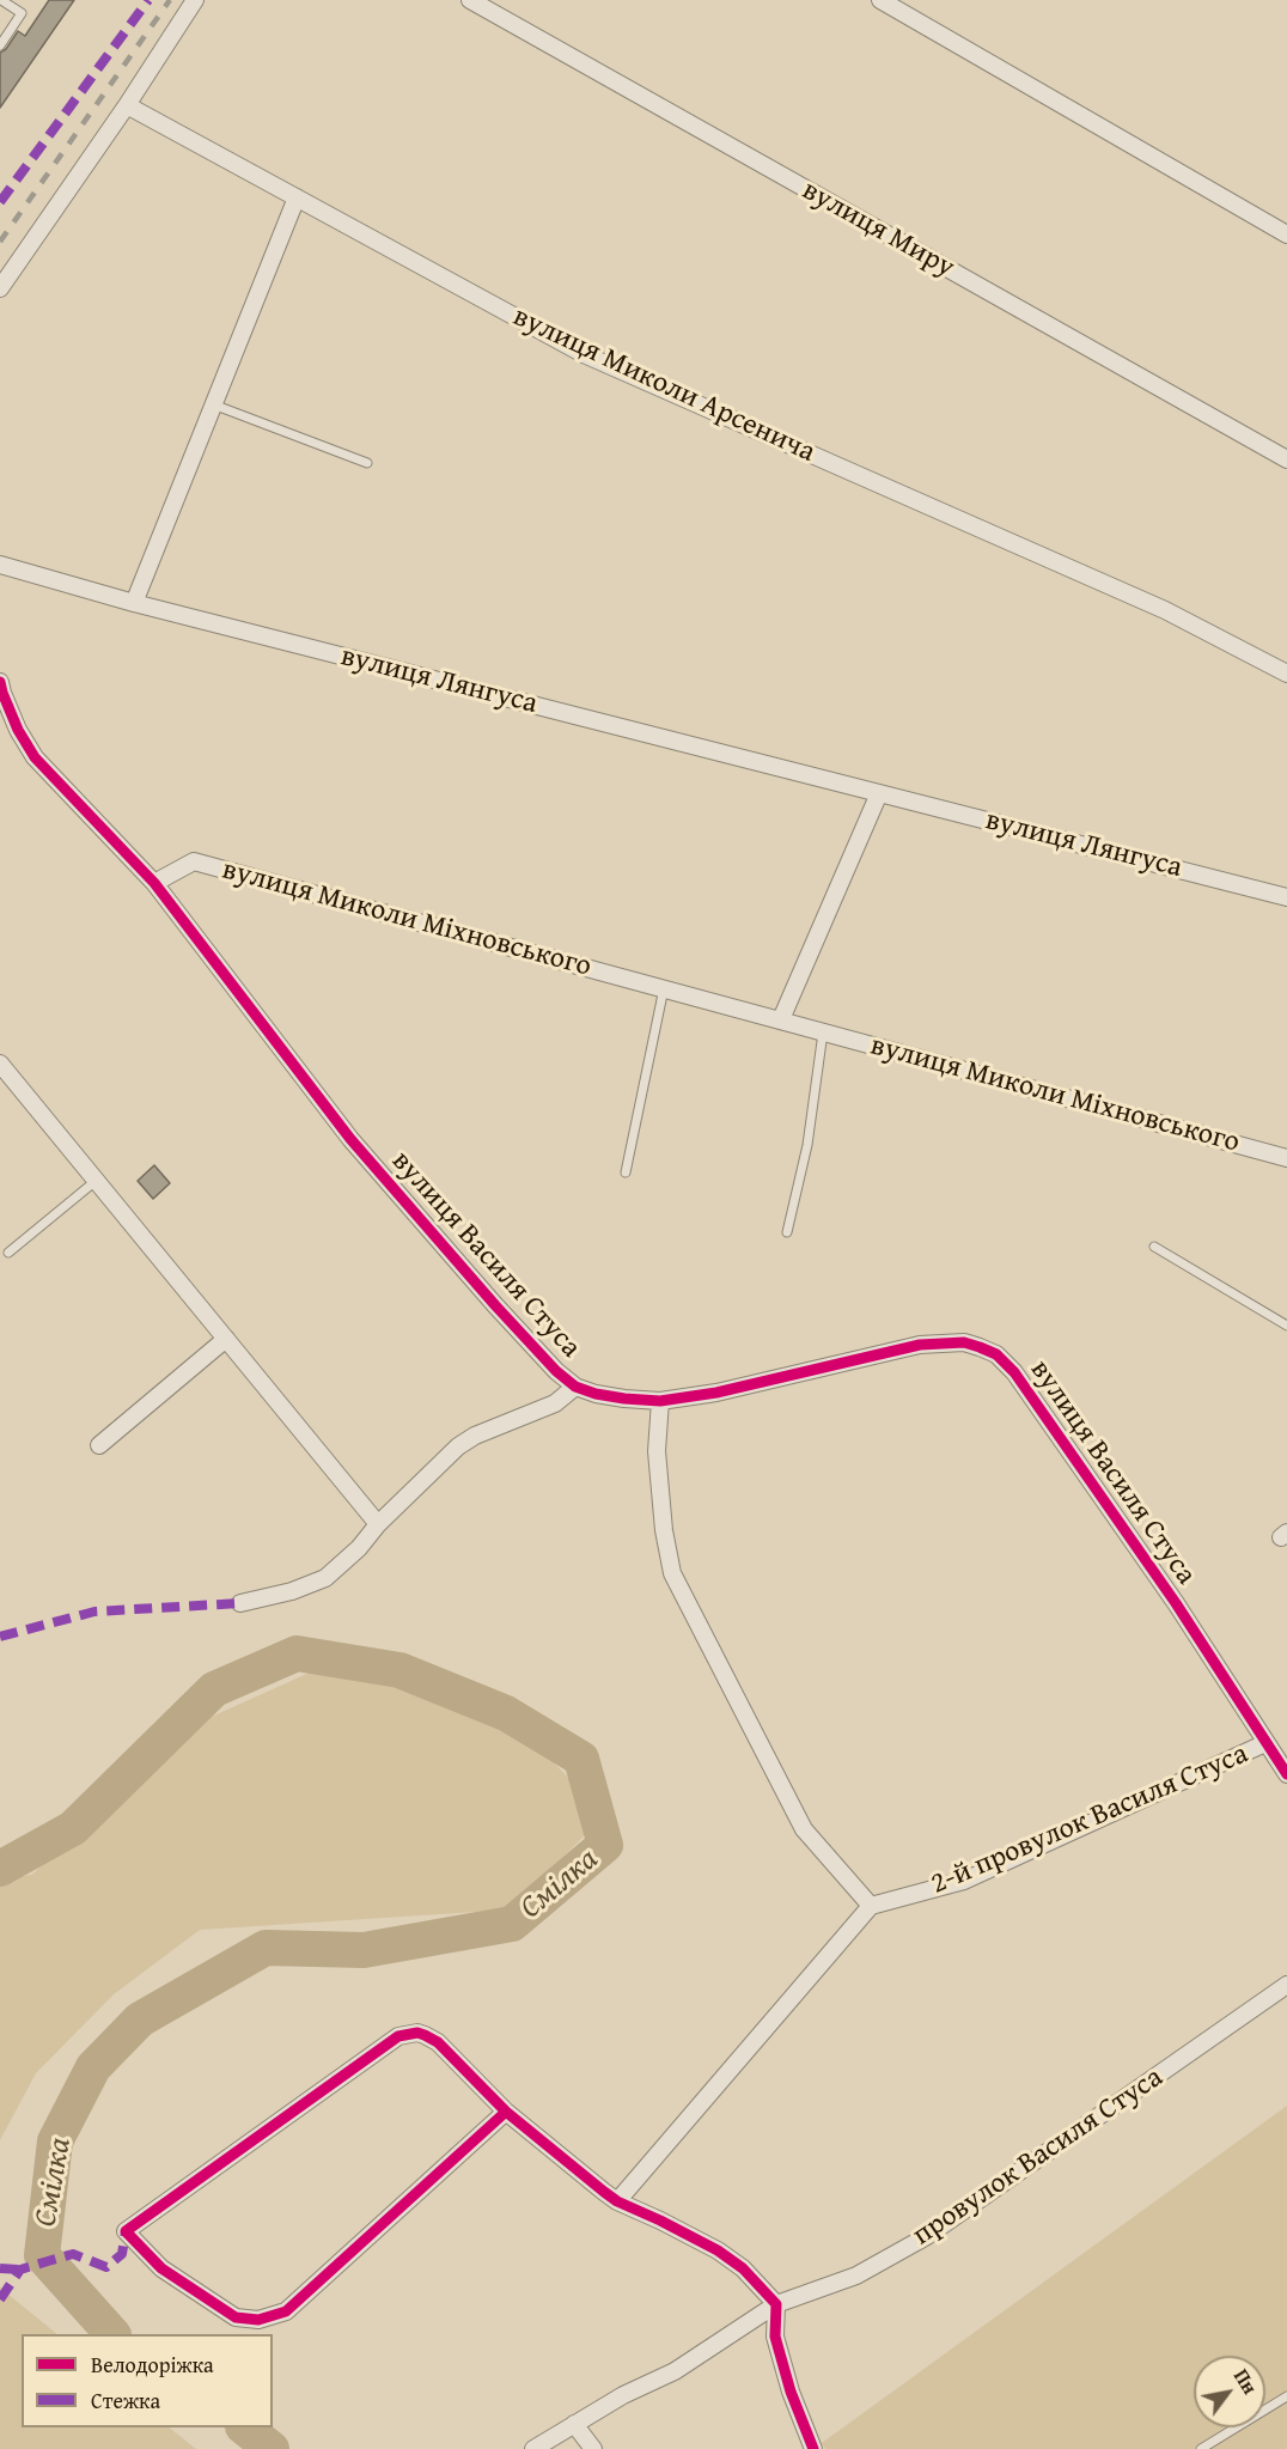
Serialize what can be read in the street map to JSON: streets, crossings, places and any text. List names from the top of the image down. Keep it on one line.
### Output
{"streets":{"street":["вулиця Миру","вулиця Миколи Арсенича","вулиця Лянгуса","вулиця Миколи Міхновського","вулиця Василя Стуса","2-й провулок Василя Стуса","провулок Василя Стуса"]},"crossings":[["вулиця Миколи Міхновського","вулиця Василя Стуса"],["вулиця Василя Стуса","2-й провулок Василя Стуса"]],"water":["Смілка"],"legend":["Велодоріжка","Стежка"],"north":"top right"}
